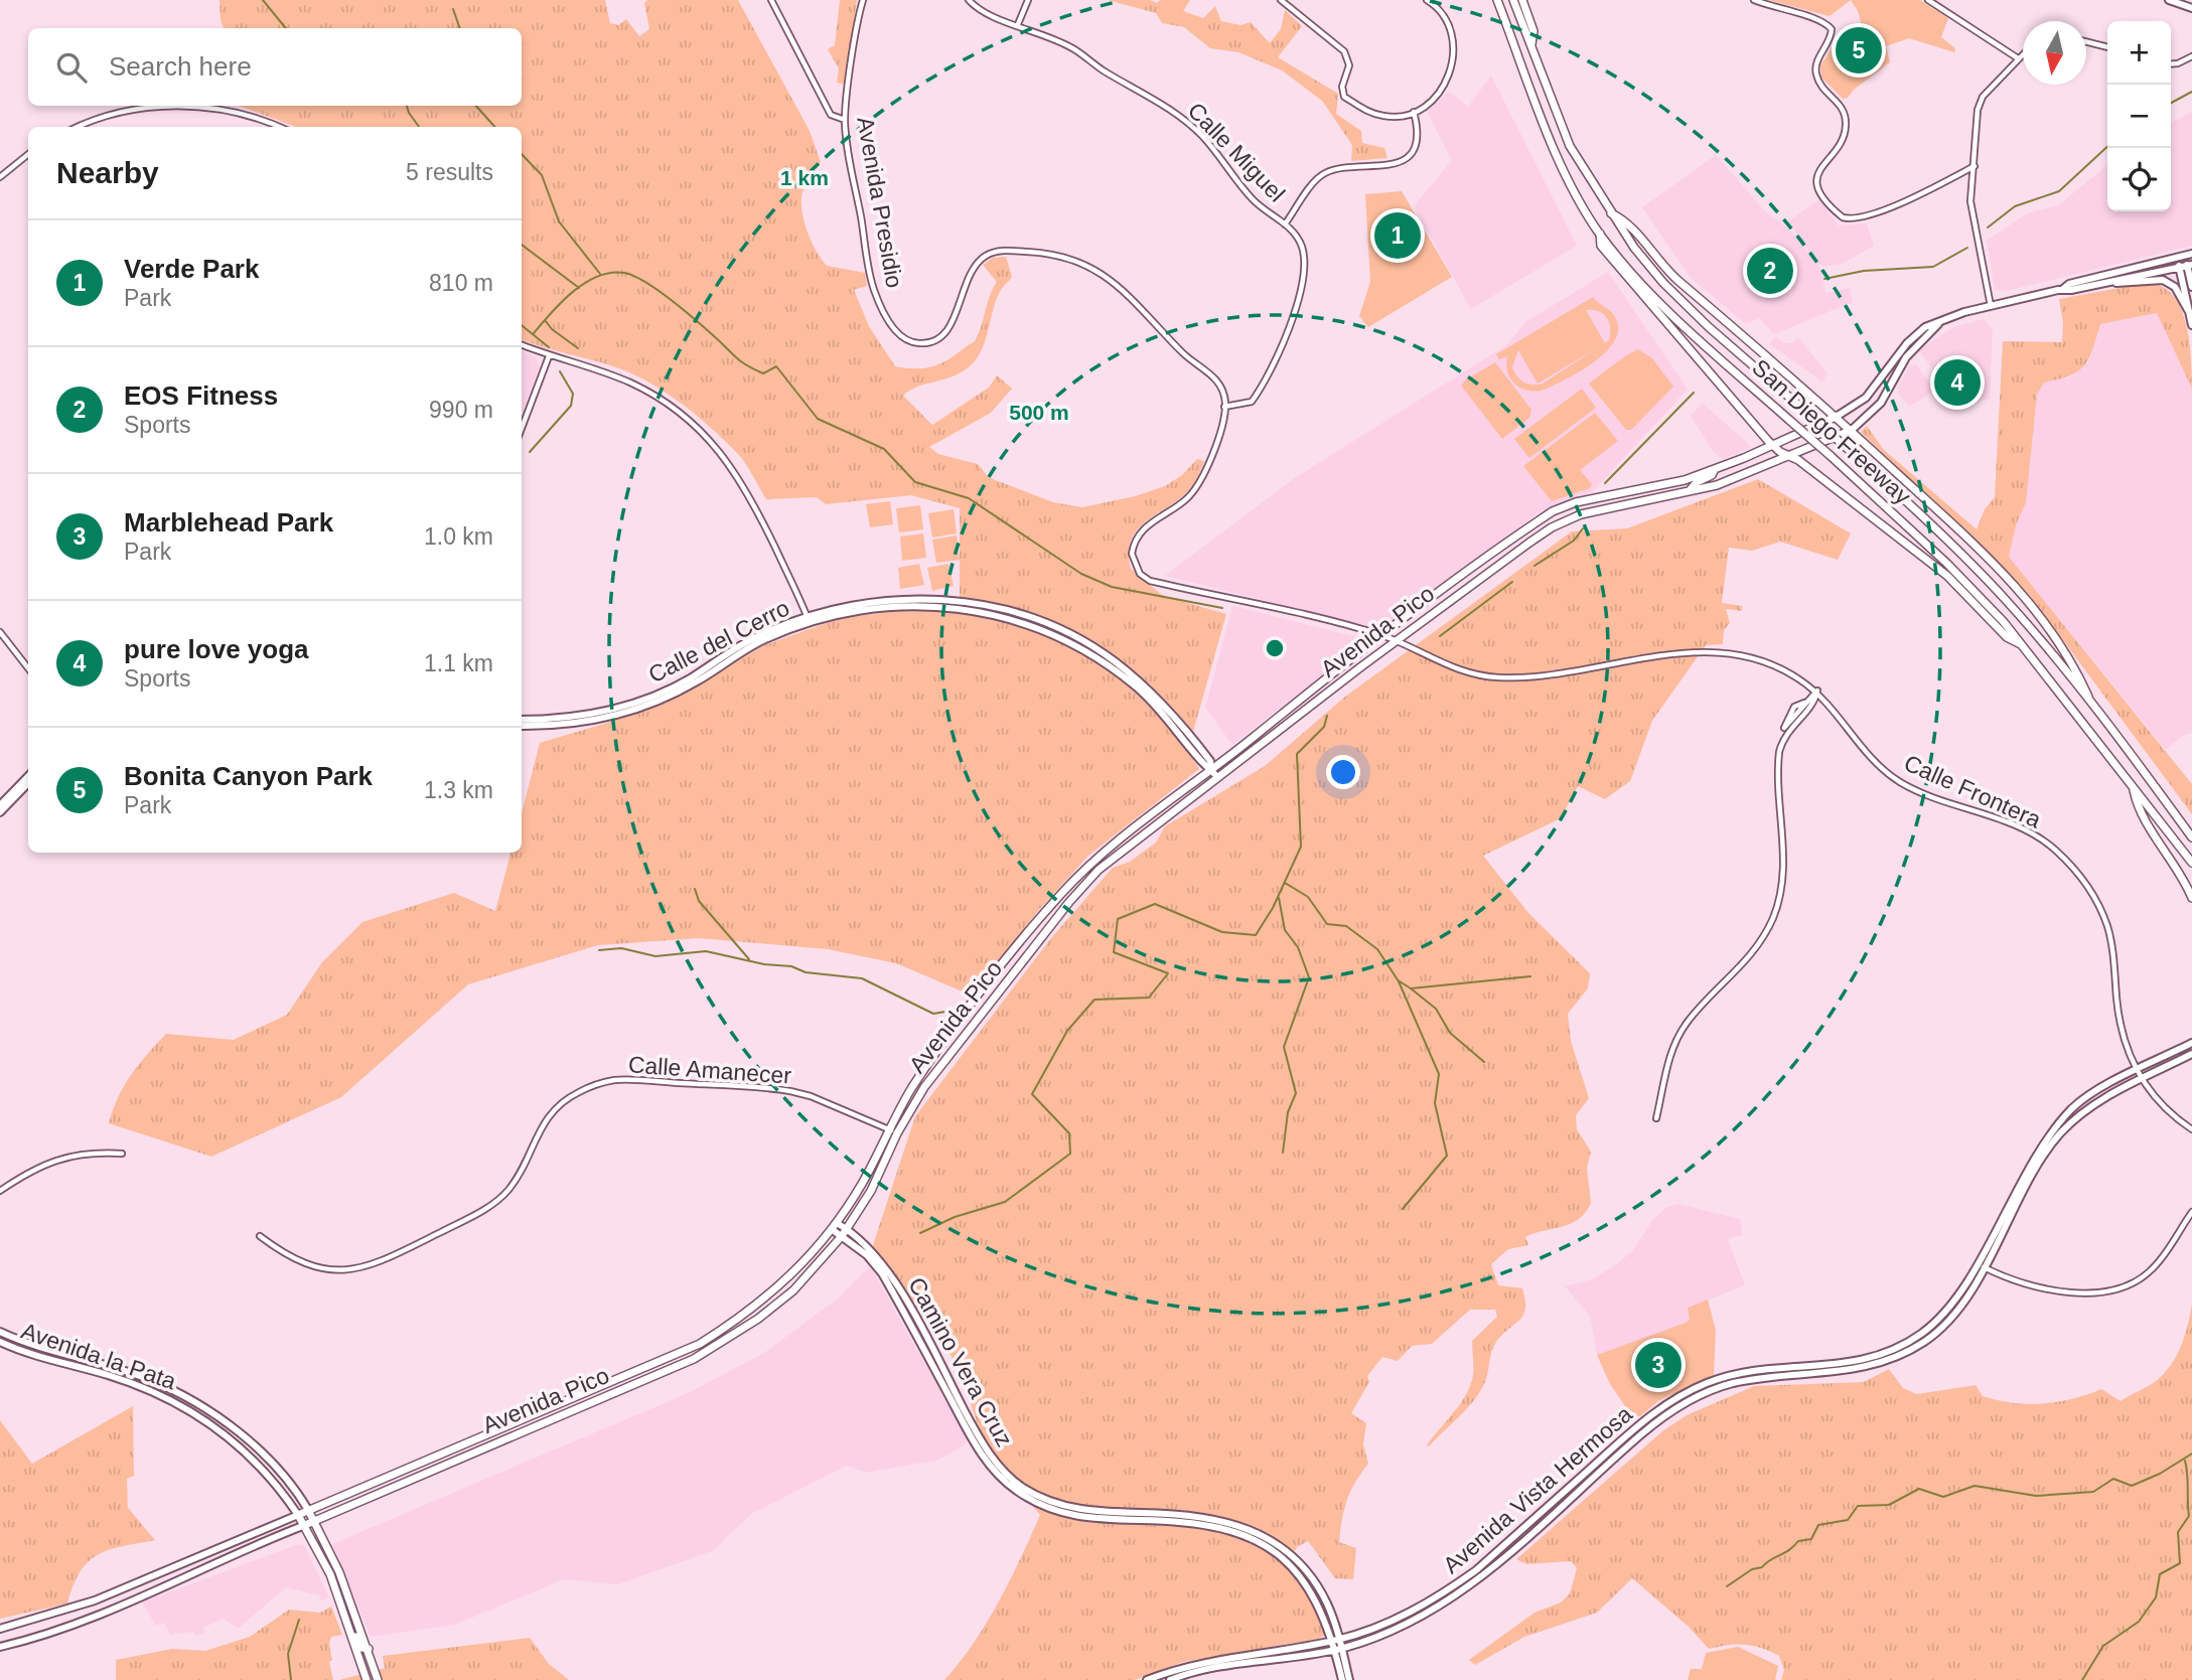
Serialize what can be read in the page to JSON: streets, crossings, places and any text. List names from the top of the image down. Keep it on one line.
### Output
{"streets":{"highway":["San Diego Freeway","Avenida Pico","Avenida la Pata"],"main road":["Calle del Cerro","Camino Vera Cruz","Avenida Vista Hermosa"],"street":["Calle Miguel","Avenida Presidio","Calle Frontera","Calle Amanecer"]},"crossings":[["Calle Miguel","Avenida Presidio"],["Avenida Pico","Calle del Cerro"],["Avenida Pico","Calle Frontera"],["Avenida Pico","Calle Amanecer"],["Avenida Pico","Avenida la Pata"],["Avenida Pico","Camino Vera Cruz"],["Calle Frontera","Avenida Vista Hermosa"],["Camino Vera Cruz","Avenida Vista Hermosa"]],"north":"bottom","page":{"map_buttons":["+","−"],"pins":["5","1","2","4","3"],"search":"Search here","heading":["Nearby","5 results"],"list":[{"mark":"1","name":"Verde Park","note":"Park","value":"810 m"},{"mark":"2","name":"EOS Fitness","note":"Sports","value":"990 m"},{"mark":"3","name":"Marblehead Park","note":"Park","value":"1.0 km"},{"mark":"4","name":"pure love yoga","note":"Sports","value":"1.1 km"},{"mark":"5","name":"Bonita Canyon Park","note":"Park","value":"1.3 km"}]},"rings":["1 km","500 m"]}
